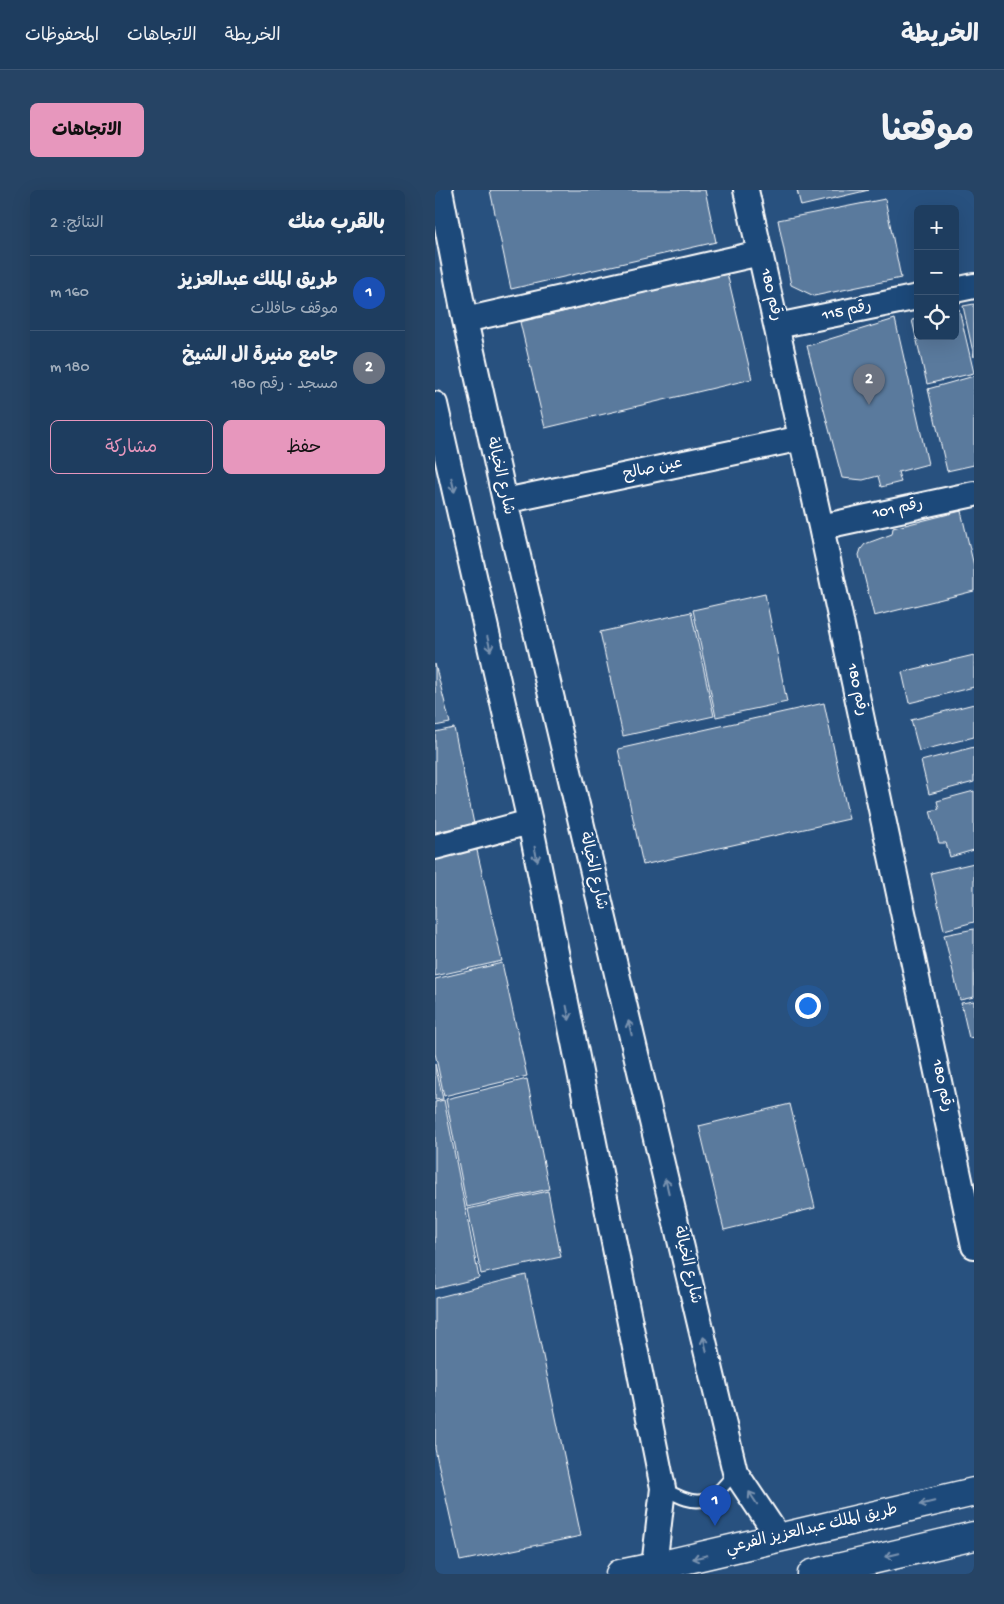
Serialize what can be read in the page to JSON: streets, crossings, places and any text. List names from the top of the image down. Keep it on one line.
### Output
{"streets":{"main road":["طريق الملك عبدالعزيز الفرعي"],"street":["رقم 180","رقم 115","عين صالح","شارع الخيالة","رقم 101"]},"crossings":[["رقم 180","رقم 115"],["رقم 180","عين صالح"],["رقم 180","رقم 101"],["عين صالح","شارع الخيالة"],["شارع الخيالة","طريق الملك عبدالعزيز الفرعي"]],"page":{"header":"الخريطة","nav":["الخريطة","الاتجاهات","المحفوظات"],"title":"موقعنا","buttons":["الاتجاهات",["حفظ","مشاركة"]],"heading":["بالقرب منك","النتائج: 2"],"map_buttons":["+","−"],"list":[{"mark":"1","name":"طريق الملك عبدالعزيز","note":"موقف حافلات","value":"160 m"},{"mark":"2","name":"جامع منيرة ال الشيخ","note":"مسجد · رقم 180","value":"180 m"}],"pins":["2","1"]}}
